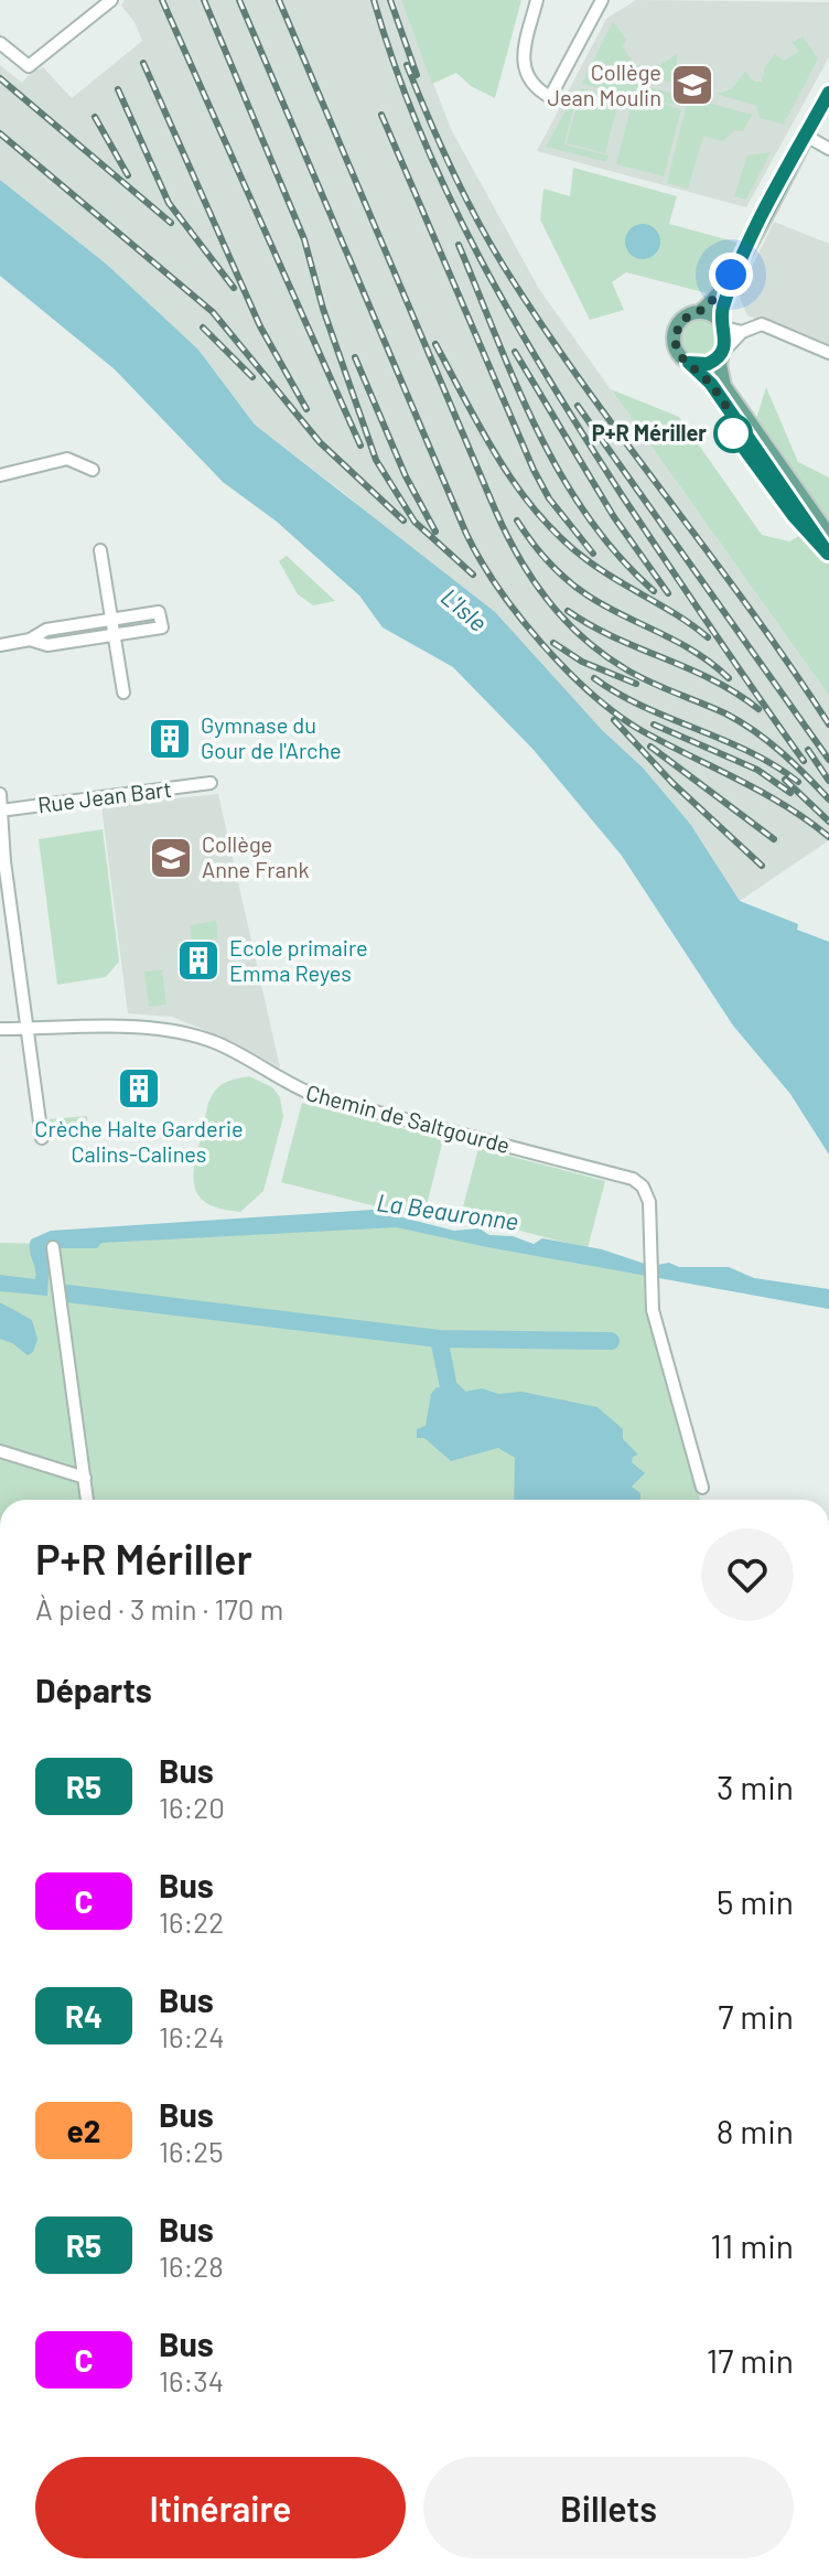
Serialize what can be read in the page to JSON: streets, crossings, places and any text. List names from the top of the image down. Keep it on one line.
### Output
{"streets":{"street":["Rue Jean Bart","Chemin de Saltgourde"]},"water":["L'Isle","La Beauronne"],"places":{"school or university":["Collège Jean Moulin","Collège Anne Frank"],"other":["P+R Mériller"],"building":["Gymnase du Gour de l'Arche","Ecole primaire Emma Reyes","Crèche Halte Garderie Calins-Calines"]},"lines":["bus line R5"],"page":{"heading":[["P+R Mériller","À pied · 3 min · 170 m"],"Départs"],"list":[{"mark":"R5","name":"Bus","note":"16:20","value":"3 min"},{"mark":"C","name":"Bus","note":"16:22","value":"5 min"},{"mark":"R4","name":"Bus","note":"16:24","value":"7 min"},{"mark":"e2","name":"Bus","note":"16:25","value":"8 min"},{"mark":"R5","name":"Bus","note":"16:28","value":"11 min"},{"mark":"C","name":"Bus","note":"16:34","value":"17 min"}],"buttons":["Itinéraire","Billets"]}}
